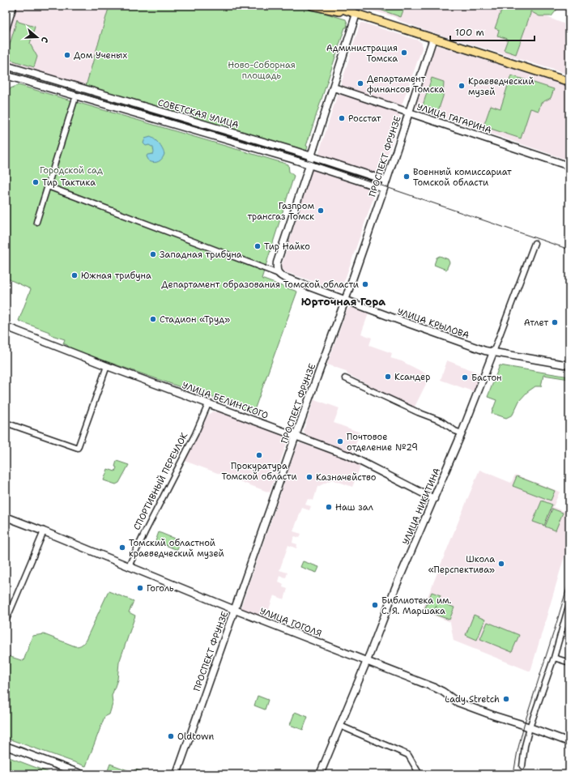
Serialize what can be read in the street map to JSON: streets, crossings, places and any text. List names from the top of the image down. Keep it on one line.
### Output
{"streets":{"street":["СОВЕТСКАЯ УЛИЦА","УЛИЦА ГАГАРИНА","ПРОСПЕКТ ФРУНЗЕ","УЛИЦА КРЫЛОВА","УЛИЦА БЕЛИНСКОГО","СПОРТИВНЫЙ ПЕРЕУЛОК","УЛИЦА НИКИТИНА","УЛИЦА ГОГОЛЯ"]},"crossings":[["СОВЕТСКАЯ УЛИЦА","ПРОСПЕКТ ФРУНЗЕ"],["УЛИЦА ГАГАРИНА","ПРОСПЕКТ ФРУНЗЕ"],["ПРОСПЕКТ ФРУНЗЕ","УЛИЦА КРЫЛОВА"],["ПРОСПЕКТ ФРУНЗЕ","УЛИЦА БЕЛИНСКОГО"],["ПРОСПЕКТ ФРУНЗЕ","УЛИЦА ГОГОЛЯ"],["УЛИЦА КРЫЛОВА","УЛИЦА НИКИТИНА"],["УЛИЦА БЕЛИНСКОГО","СПОРТИВНЫЙ ПЕРЕУЛОК"],["УЛИЦА БЕЛИНСКОГО","УЛИЦА НИКИТИНА"],["СПОРТИВНЫЙ ПЕРЕУЛОК","УЛИЦА ГОГОЛЯ"],["УЛИЦА НИКИТИНА","УЛИЦА ГОГОЛЯ"]],"districts":["Юрточная Гора"],"parks":["Ново-Соборная площадь","Городской сад"],"places":["Администрация Томска","Дом Ученых","Департамент финансов Томска","Краеведческий музей","Росстат","Военный комиссариат Томской области","Тир Тактика","Газпром трансгаз Томск","Тир Найко","Западная трибуна","Южная трибуна","Департамент образования Томской области","Стадион «Труд»","Атлет","Ксандер","Бастон","Почтовое отделение №29","Прокуратура Томской области","Казначейство","Наш зал","Томский областной краеведческий музей","Школа «Перспектива»","Гоголь","Библиотека им. С. Я. Маршака","Lady Stretch","Oldtown"],"scale_bar":"100 m","north":"right"}
